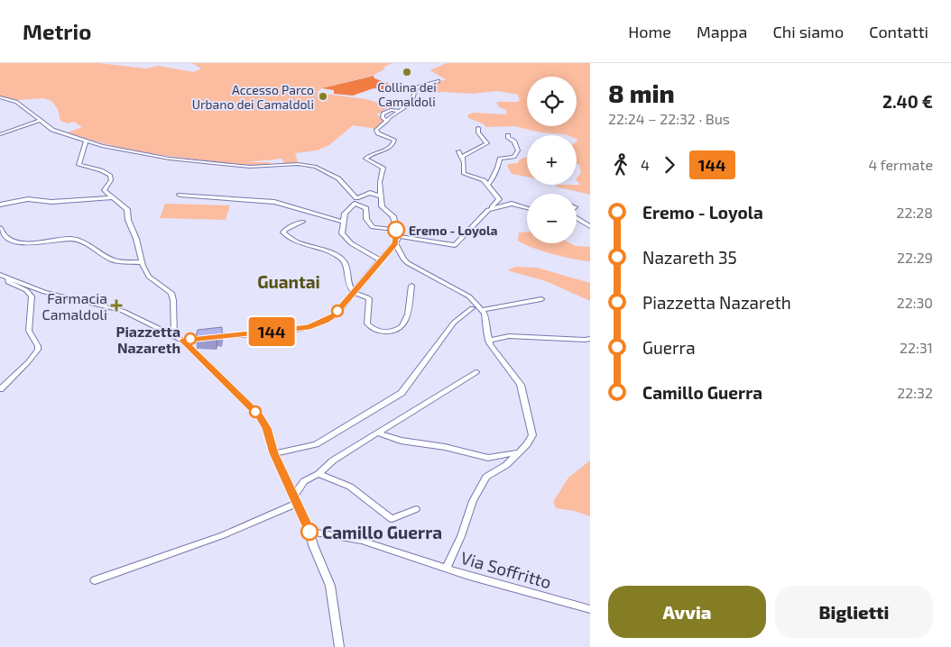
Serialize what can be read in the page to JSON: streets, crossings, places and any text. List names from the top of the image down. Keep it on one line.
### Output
{"streets":{"street":["Via Soffritto"]},"districts":["Guantai"],"places":{"other":["Collina dei Camaldoli","Accesso Parco Urbano dei Camaldoli","Eremo - Loyola","Piazzetta Nazareth","Camillo Guerra"],"health":["Farmacia Camaldoli"]},"lines":["bus line 144"],"page":{"header":"Metrio","nav":["Home","Mappa","Chi siamo","Contatti"],"on_map":"144","heading":["8 min","22:24 – 22:32 · Bus","2.40 €"],"map_buttons":["+","−"],"legs":["4","144","4 fermate"],"list":[{"name":"Eremo - Loyola","value":"22:28"},{"name":"Nazareth 35","value":"22:29"},{"name":"Piazzetta Nazareth","value":"22:30"},{"name":"Guerra","value":"22:31"},{"name":"Camillo Guerra","value":"22:32"}],"buttons":["Avvia","Biglietti"]}}
